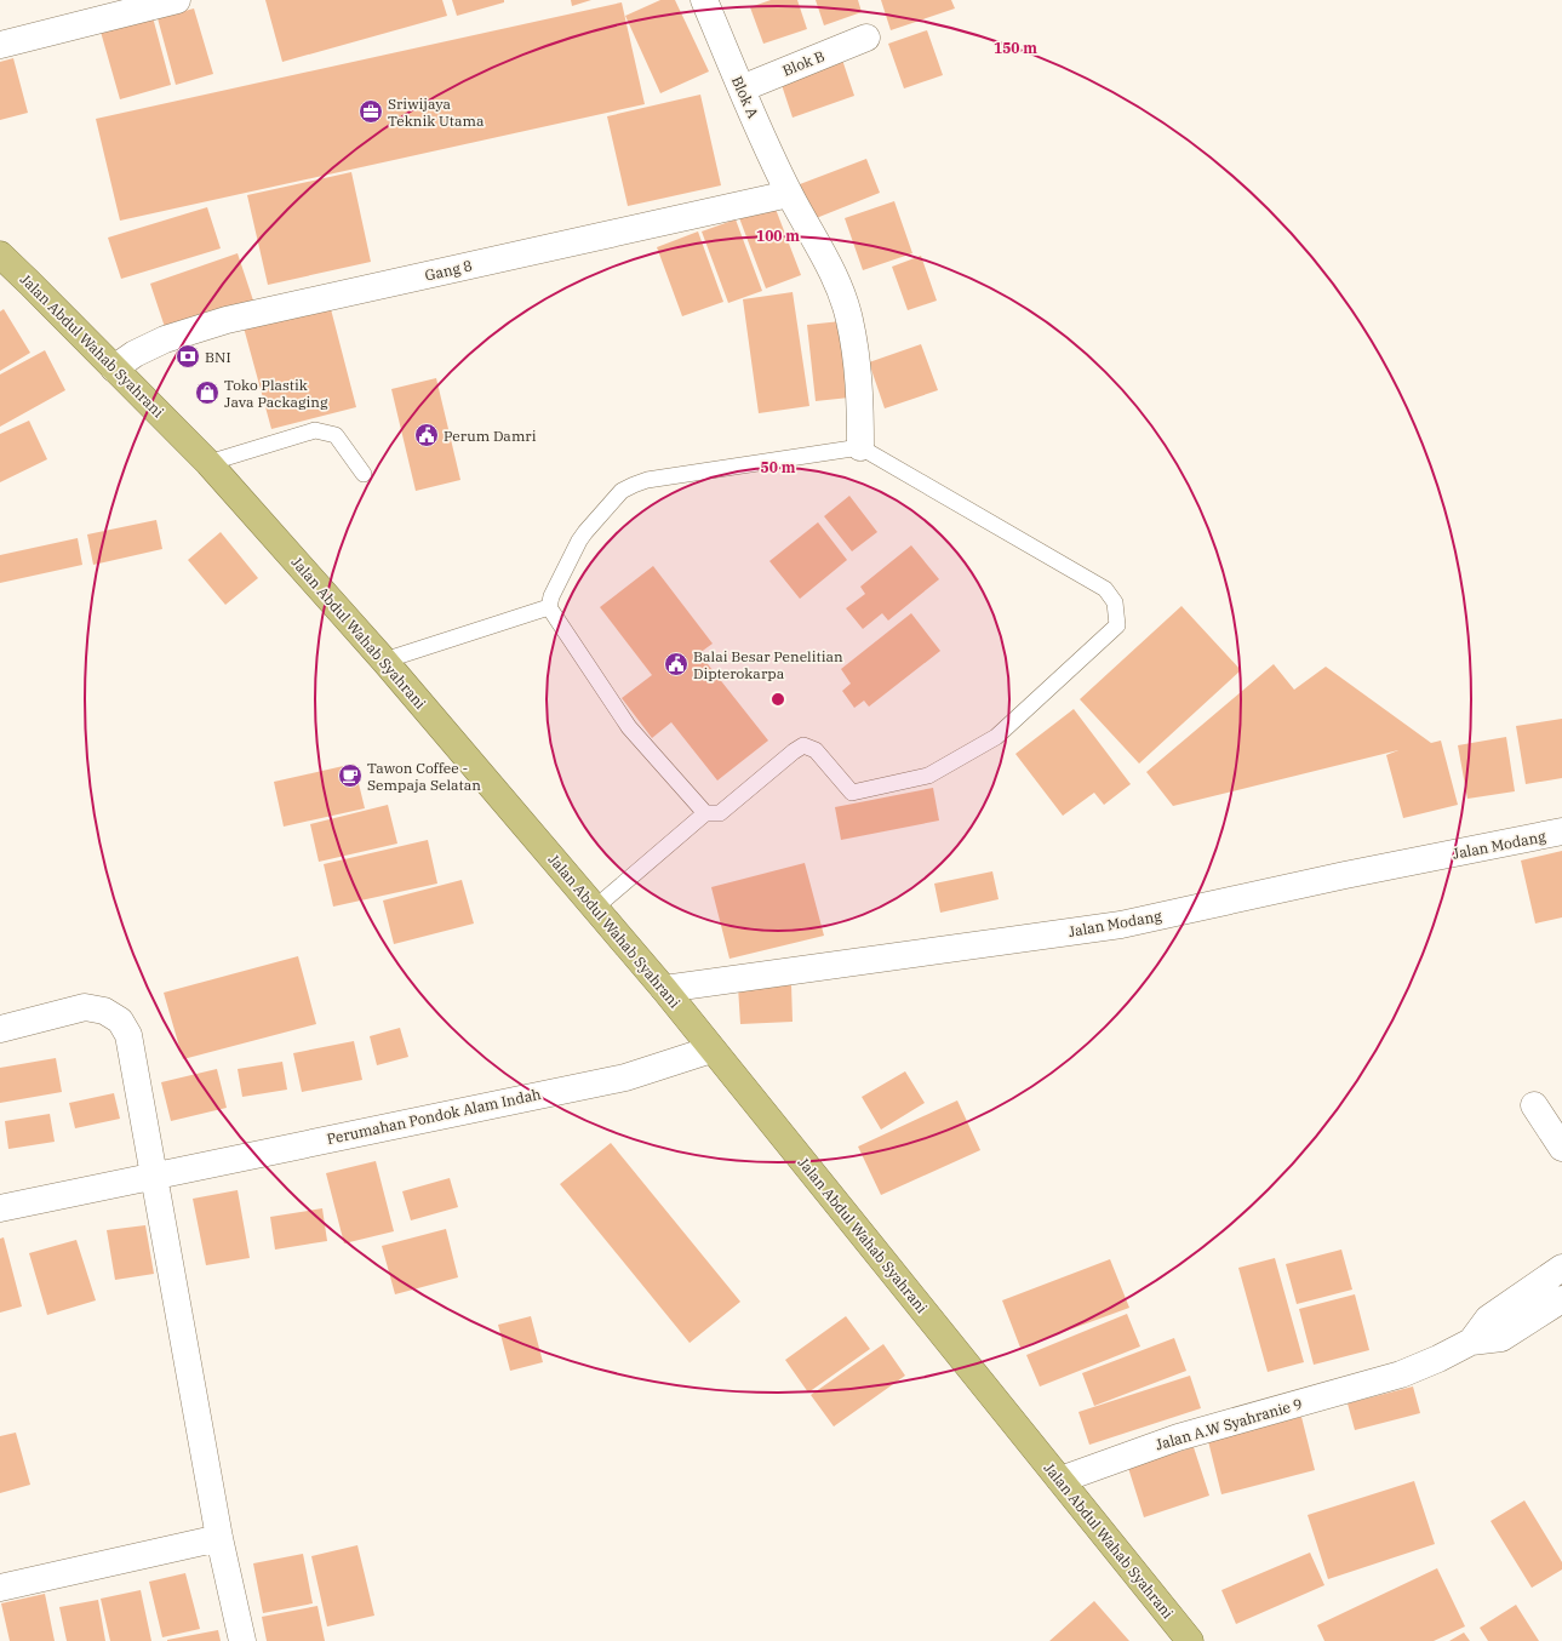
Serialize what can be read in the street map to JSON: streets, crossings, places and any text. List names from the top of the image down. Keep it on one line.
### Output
{"streets":{"highway":["Jalan Abdul Wahab Syahrani"],"street":["Blok B","Blok A","Gang 8","Jalan Modang","Perumahan Pondok Alam Indah","Jalan A.W Syahranie 9"]},"crossings":[["Blok B","Blok A"],["Blok A","Gang 8"],["Gang 8","Jalan Abdul Wahab Syahrani"],["Jalan Abdul Wahab Syahrani","Jalan Modang"],["Jalan Abdul Wahab Syahrani","Perumahan Pondok Alam Indah"],["Jalan Abdul Wahab Syahrani","Jalan A.W Syahranie 9"]],"places":{"office":["Sriwijaya Teknik Utama"],"bank":["BNI"],"shop":["Toko Plastik Java Packaging"],"public building":["Perum Damri","Balai Besar Penelitian Dipterokarpa"],"cafe":["Tawon Coffee - Sempaja Selatan"]},"rings":["150 m","100 m","50 m"]}
